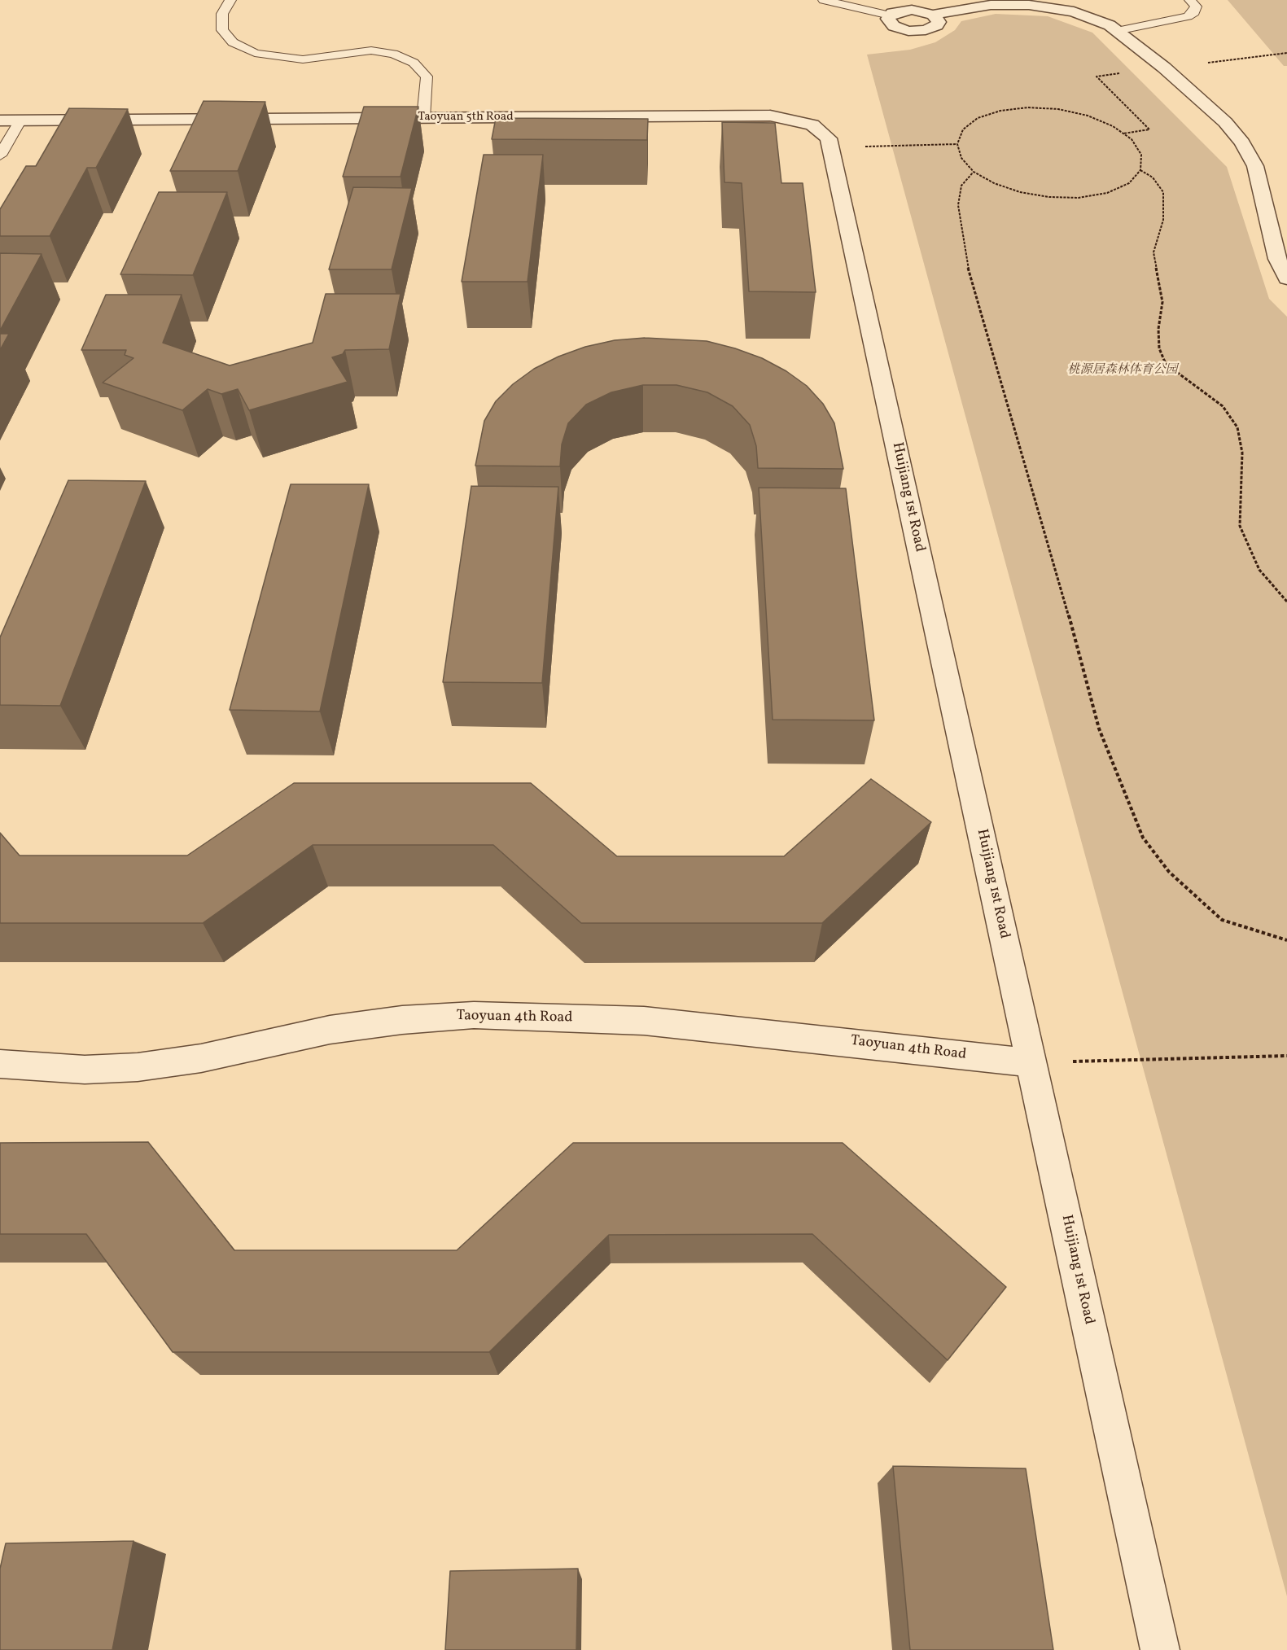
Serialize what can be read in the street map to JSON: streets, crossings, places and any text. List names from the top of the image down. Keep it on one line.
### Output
{"streets":{"street":["Taoyuan 5th Road","Huijiang 1st Road","Taoyuan 4th Road"]},"crossings":[["Taoyuan 5th Road","Huijiang 1st Road"],["Huijiang 1st Road","Taoyuan 4th Road"]],"parks":["桃源居森林体育公园"]}
